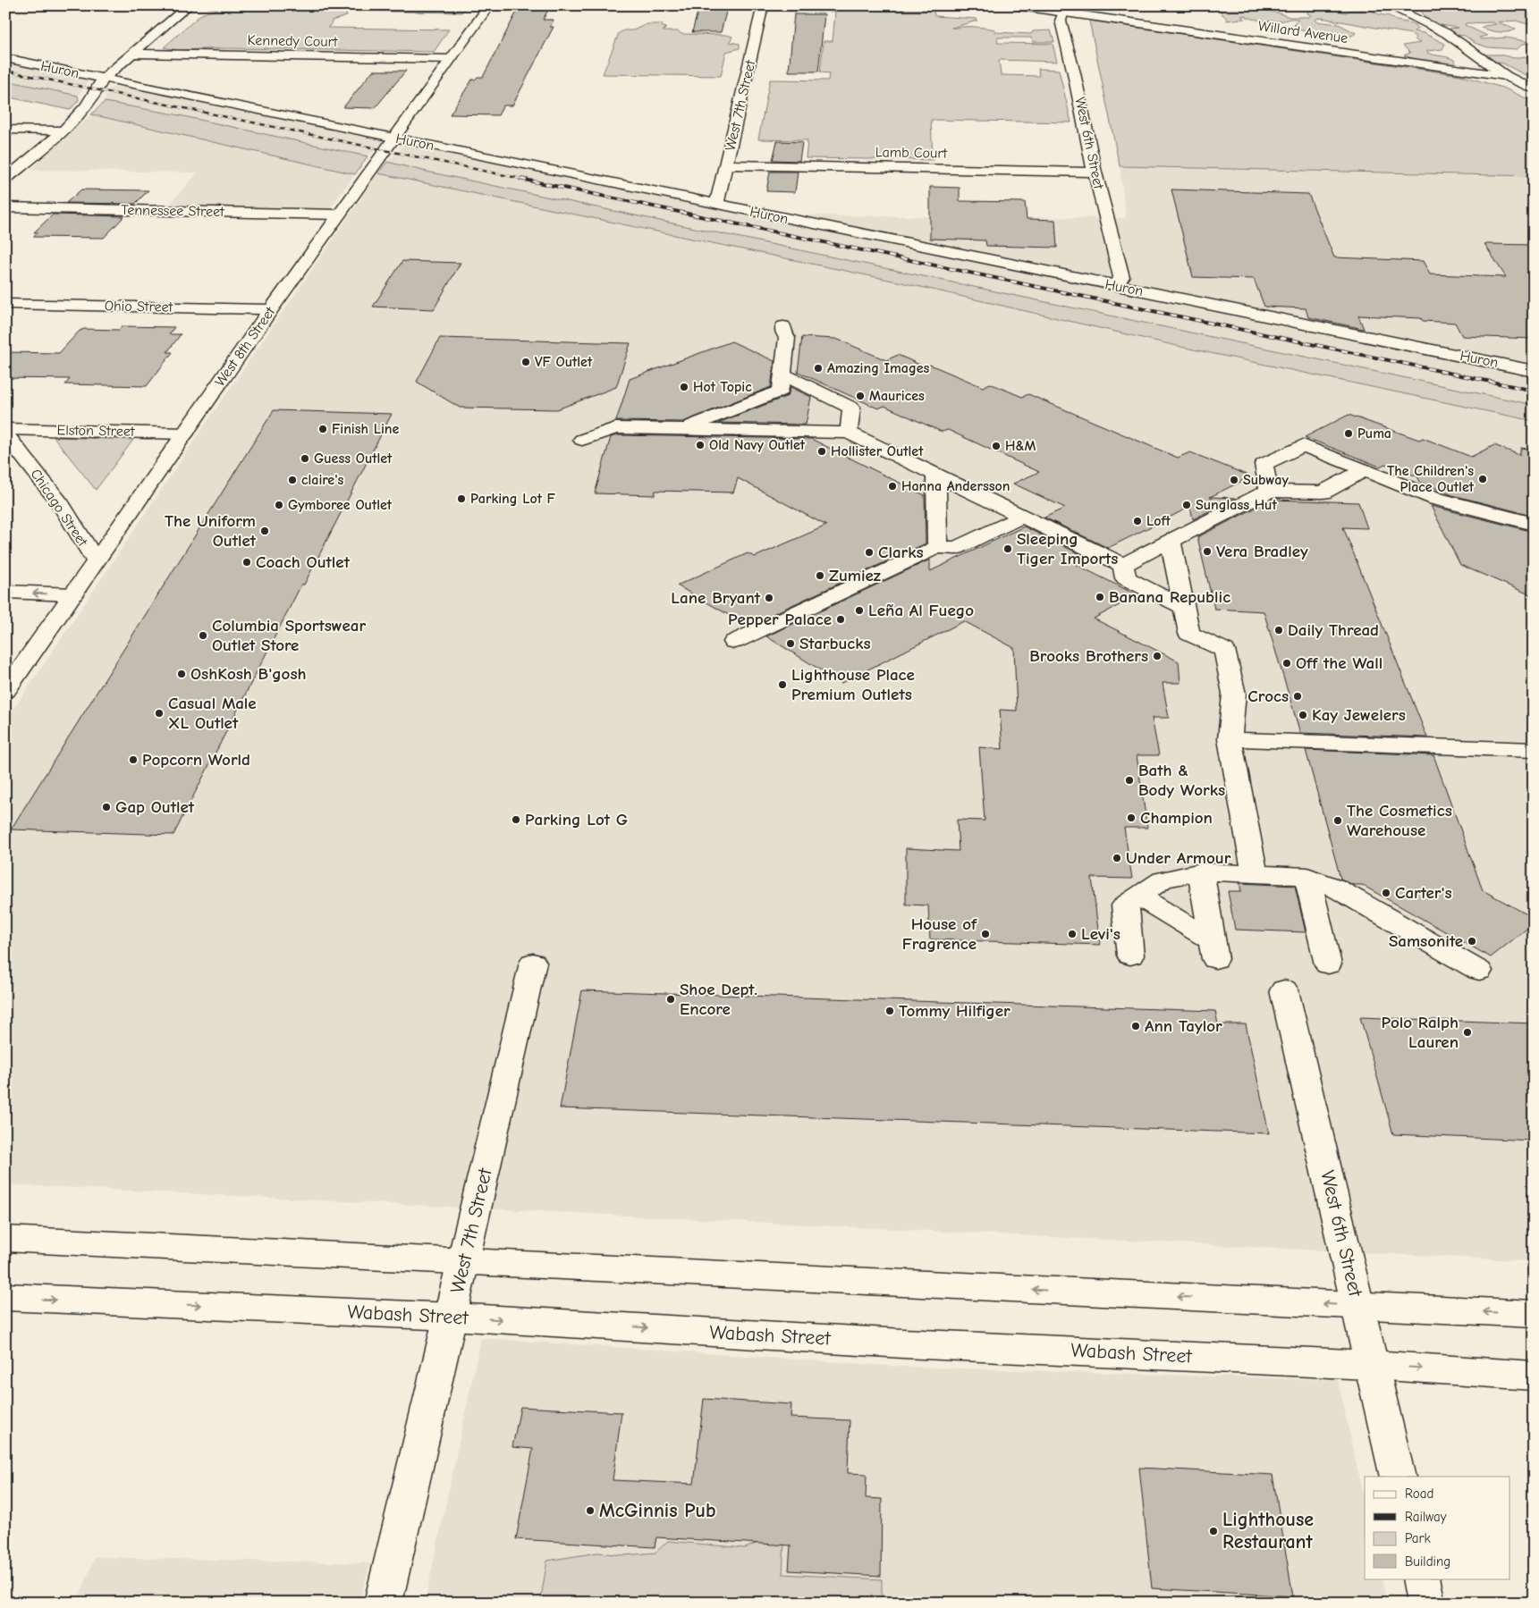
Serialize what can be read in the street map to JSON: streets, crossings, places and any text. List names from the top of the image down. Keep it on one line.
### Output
{"streets":{"street":["Willard Avenue","Kennedy Court","Huron","West 7th Street","West 6th Street","Lamb Court","Tennessee Street","Ohio Street","West 8th Street","Elston Street","Chicago Street","Wabash Street"]},"crossings":[["Willard Avenue","West 6th Street"],["Kennedy Court","West 8th Street"],["Huron","West 7th Street"],["Huron","West 6th Street"],["Huron","West 8th Street"],["West 7th Street","Lamb Court"],["West 7th Street","Wabash Street"],["West 6th Street","Lamb Court"],["West 6th Street","Wabash Street"],["Tennessee Street","West 8th Street"],["Ohio Street","West 8th Street"],["West 8th Street","Elston Street"],["West 8th Street","Chicago Street"]],"places":["VF Outlet","Amazing Images","Hot Topic","Maurices","Finish Line","Puma","Old Navy Outlet","H&M","Hollister Outlet","Guess Outlet","The Children's Place Outlet","claire's","Subway","Hanna Andersson","Parking Lot F","Gymboree Outlet","Sunglass Hut","Loft","The Uniform Outlet","Sleeping Tiger Imports","Vera Bradley","Clarks","Coach Outlet","Zumiez","Banana Republic","Lane Bryant","Leña Al Fuego","Pepper Palace","Daily Thread","Columbia Sportswear Outlet Store","Starbucks","Brooks Brothers","Off the Wall","OshKosh B'gosh","Lighthouse Place Premium Outlets","Crocs","Casual Male XL Outlet","Kay Jewelers","Popcorn World","Bath & Body Works","Gap Outlet","Champion","Parking Lot G","The Cosmetics Warehouse","Under Armour","Carter's","House of Fragrence","Levi's","Samsonite","Shoe Dept. Encore","Tommy Hilfiger","Ann Taylor","Polo Ralph Lauren","McGinnis Pub","Lighthouse Restaurant"],"legend":["Road","Railway","Park","Building"]}
